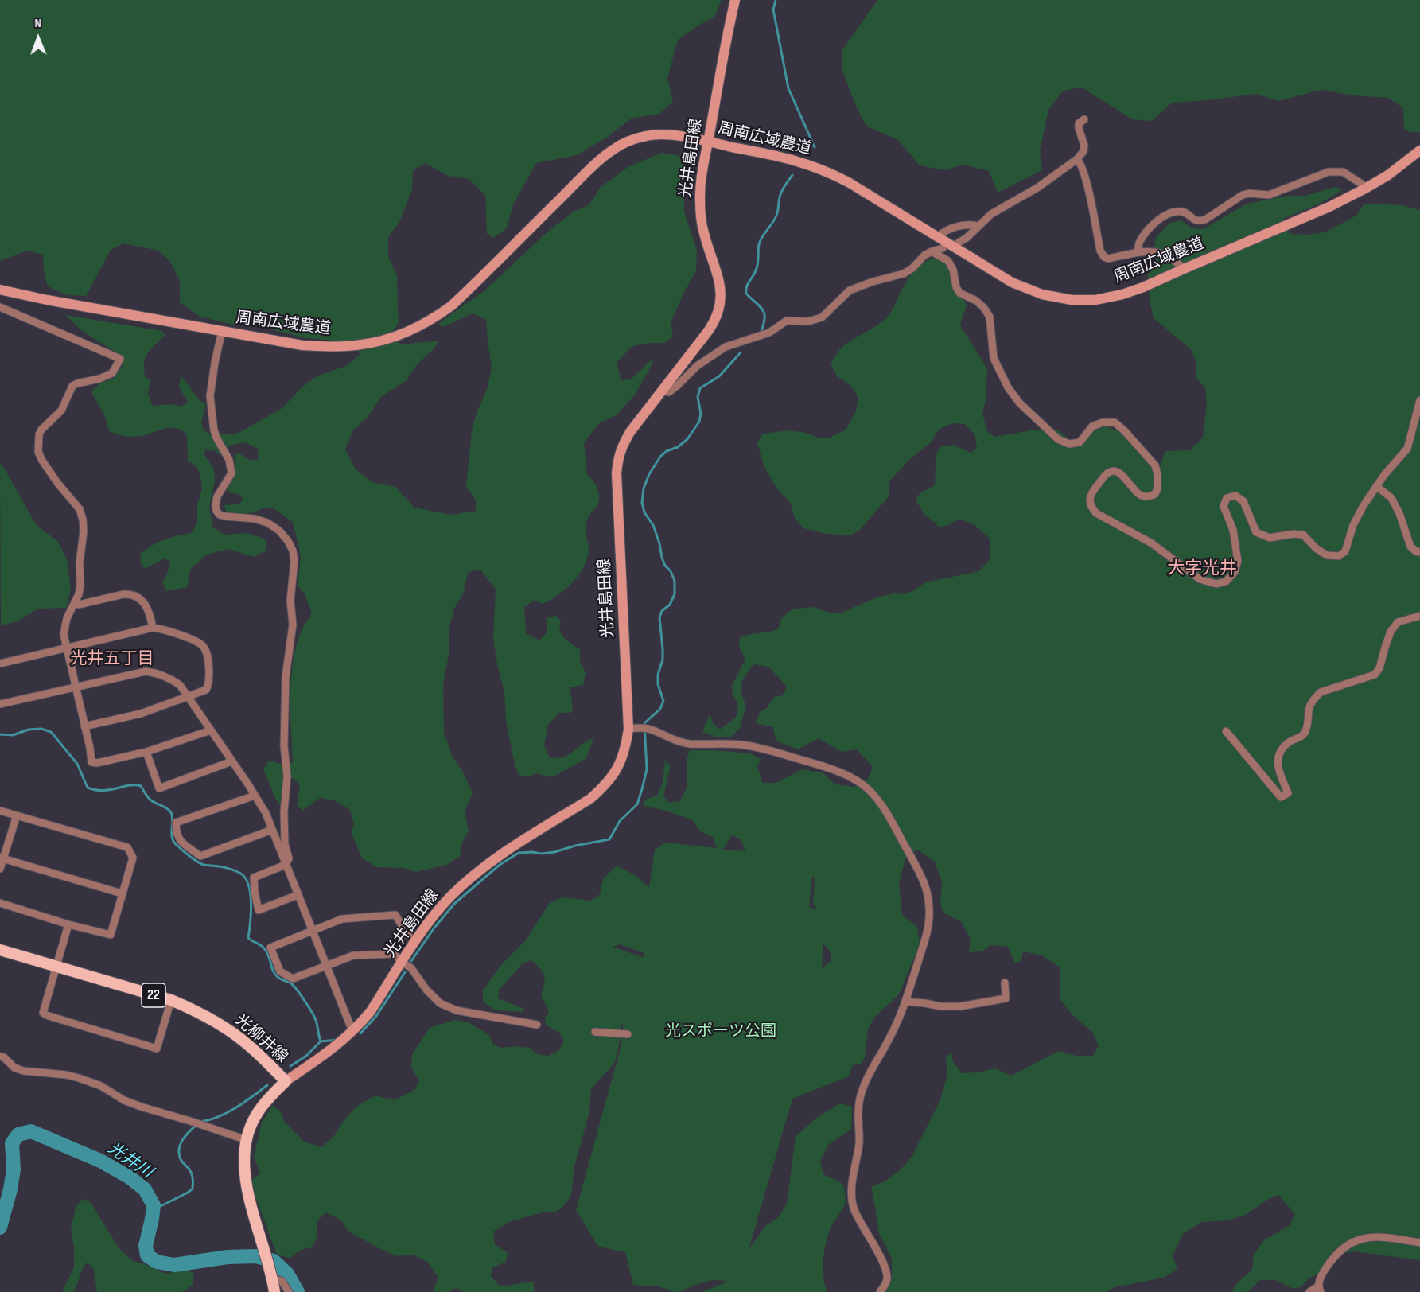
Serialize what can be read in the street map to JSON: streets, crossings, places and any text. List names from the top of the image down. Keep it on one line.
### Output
{"streets":{"main road":["22","光柳井線"],"street":["周南広域農道","光井島田線"]},"crossings":[["周南広域農道","光井島田線"],["光井島田線","光柳井線"]],"districts":["大字光井","光井五丁目"],"water":["光井川"],"parks":["光スポーツ公園"],"north":"top"}
